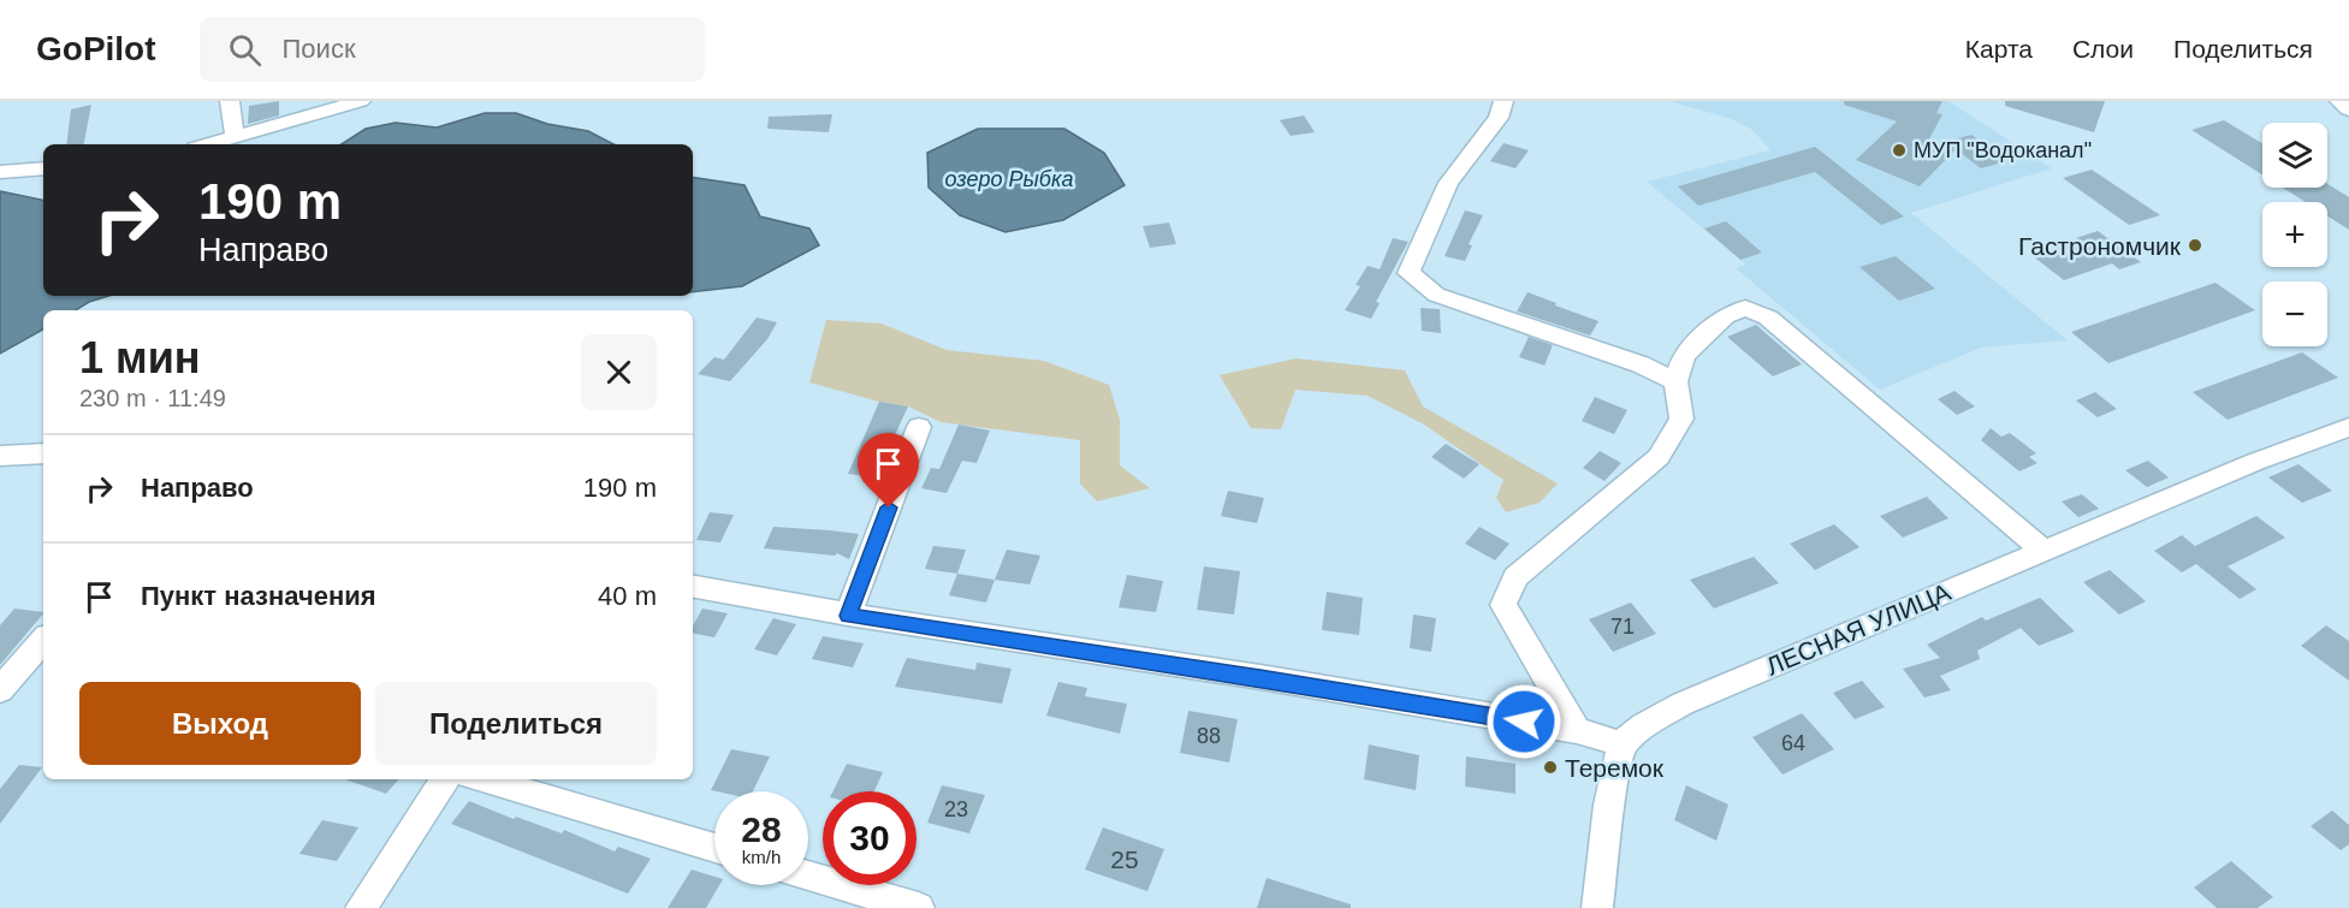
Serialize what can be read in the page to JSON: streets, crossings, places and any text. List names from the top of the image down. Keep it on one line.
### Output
{"streets":{"street":["ЛЕСНАЯ УЛИЦА"]},"water":["озеро Рыбка"],"places":["МУП \"Водоканал\"","Гастрономчик","Теремок"],"house_numbers":["71","88","64","23","25"],"page":{"header":"GoPilot","search":"Поиск","nav":["Карта","Слои","Поделиться"],"map_buttons":["+","−"],"turn":["190 m","Направо"],"heading":["1 мин","230 m · 11:49"],"list":[{"name":"Направо","value":"190 m"},{"name":"Пункт назначения","value":"40 m"}],"buttons":["Выход","Поделиться"],"speed":"28 km/h","limit":"30"}}
